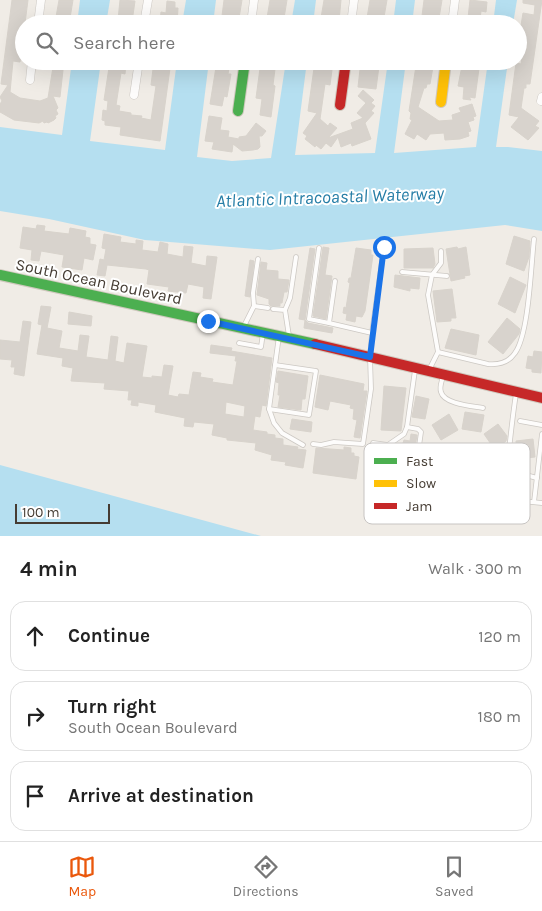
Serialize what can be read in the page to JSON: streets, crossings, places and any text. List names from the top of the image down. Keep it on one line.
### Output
{"streets":{"main road":["South Ocean Boulevard"]},"water":["Atlantic Intracoastal Waterway"],"legend":["Fast","Slow","Jam"],"scale_bar":"100 m","page":{"search":"Search here","scale":"100 m","heading":["4 min","Walk · 300 m"],"list":[["Continue","120 m"],["Turn right","South Ocean Boulevard","180 m"],"Arrive at destination"],"nav":["Map","Directions","Saved"]}}
